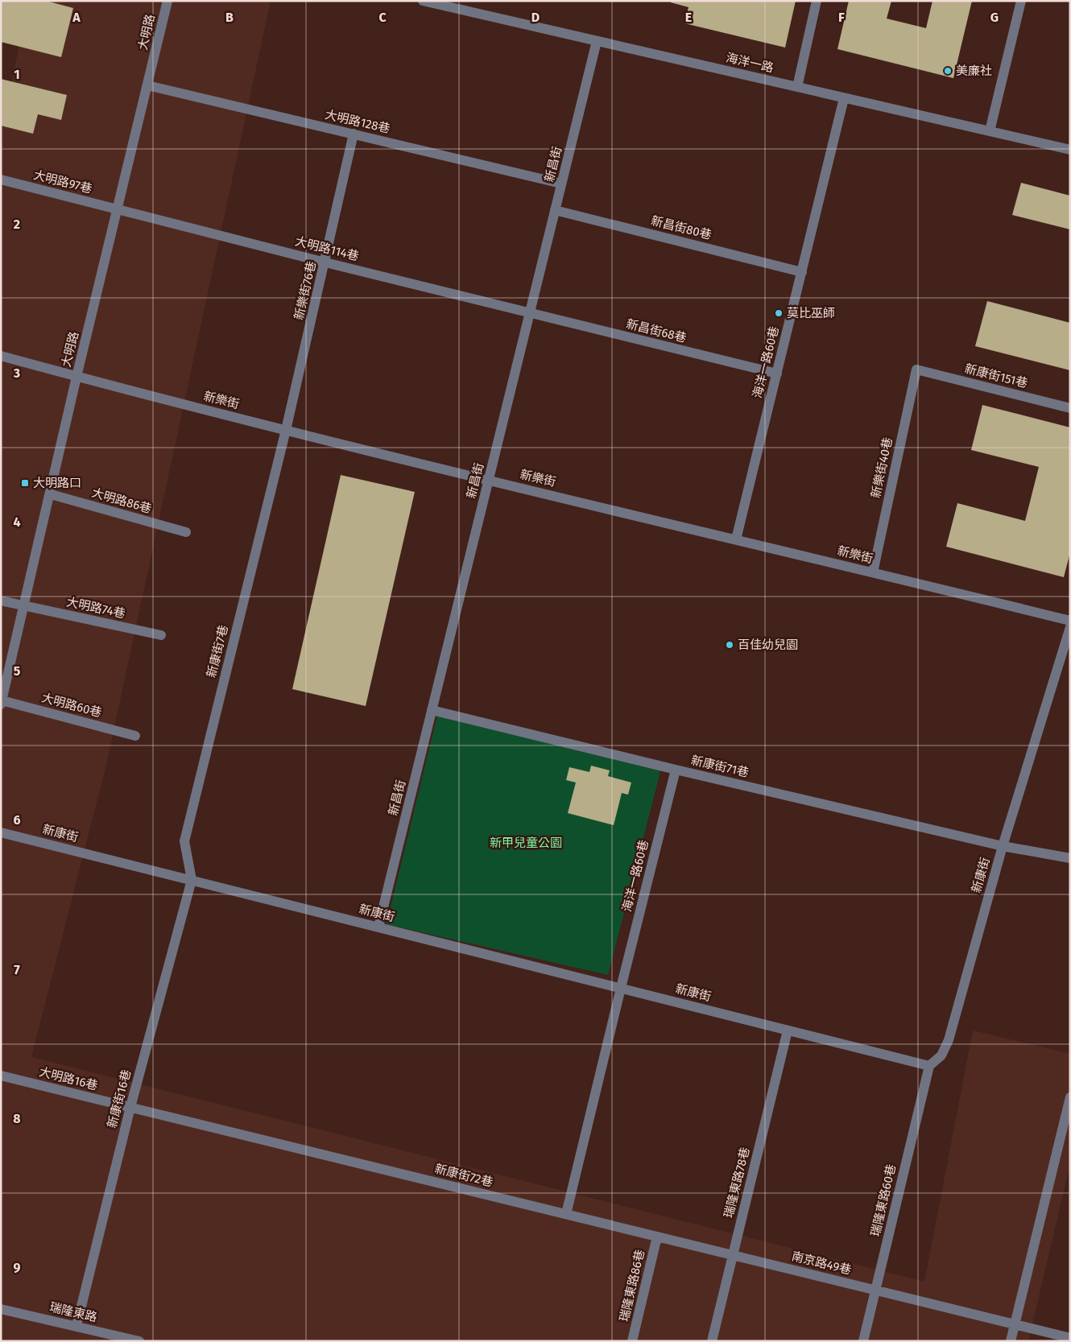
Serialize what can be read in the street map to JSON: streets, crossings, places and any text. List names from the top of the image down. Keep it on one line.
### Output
{"streets":{"street":["大明路","海洋一路","大明路128巷","新昌街","大明路97巷","新昌街80巷","大明路114巷","新樂街76巷","新昌街68巷","海洋一路60巷","新康街151巷","新樂街","新樂街40巷","大明路86巷","大明路74巷","新康街7巷","大明路60巷","新康街71巷","新康街","大明路16巷","新康街16巷","新康街72巷","瑞隆東路78巷","瑞隆東路60巷","南京路49巷","瑞隆東路86巷","瑞隆東路"]},"crossings":[["大明路","大明路128巷"],["大明路","大明路97巷"],["大明路","大明路114巷"],["大明路","新樂街"],["大明路","大明路86巷"],["大明路","大明路74巷"],["大明路","大明路60巷"],["海洋一路","新昌街"],["海洋一路","海洋一路60巷"],["大明路128巷","新昌街"],["大明路128巷","新樂街76巷"],["新昌街","新昌街80巷"],["新昌街","大明路114巷"],["新昌街","新昌街68巷"],["新昌街","新樂街"],["新昌街","新康街71巷"],["新昌街","新康街"],["大明路97巷","大明路114巷"],["新昌街80巷","海洋一路60巷"],["大明路114巷","新樂街76巷"],["大明路114巷","新昌街68巷"],["新樂街76巷","新樂街"],["新樂街76巷","新康街7巷"],["新昌街68巷","海洋一路60巷"],["海洋一路60巷","新樂街"],["海洋一路60巷","新康街71巷"],["海洋一路60巷","新康街"],["新康街151巷","新樂街40巷"],["新樂街","新樂街40巷"],["新樂街","新康街7巷"],["新康街7巷","新康街"],["新康街7巷","新康街16巷"],["新康街71巷","新康街"],["新康街","新康街16巷"],["新康街","瑞隆東路78巷"],["新康街","瑞隆東路60巷"],["大明路16巷","新康街16巷"],["大明路16巷","新康街72巷"],["新康街16巷","新康街72巷"],["新康街16巷","瑞隆東路"],["新康街72巷","南京路49巷"],["瑞隆東路78巷","南京路49巷"],["瑞隆東路60巷","南京路49巷"],["南京路49巷","瑞隆東路86巷"]],"parks":["新甲兒童公園"],"places":{"other":["美廉社","莫比巫師","百佳幼兒園"],"transit":["大明路口"]},"grid":{"columns":["A","B","C","D","E","F","G"],"rows":["1","2","3","4","5","6","7","8","9"]}}
